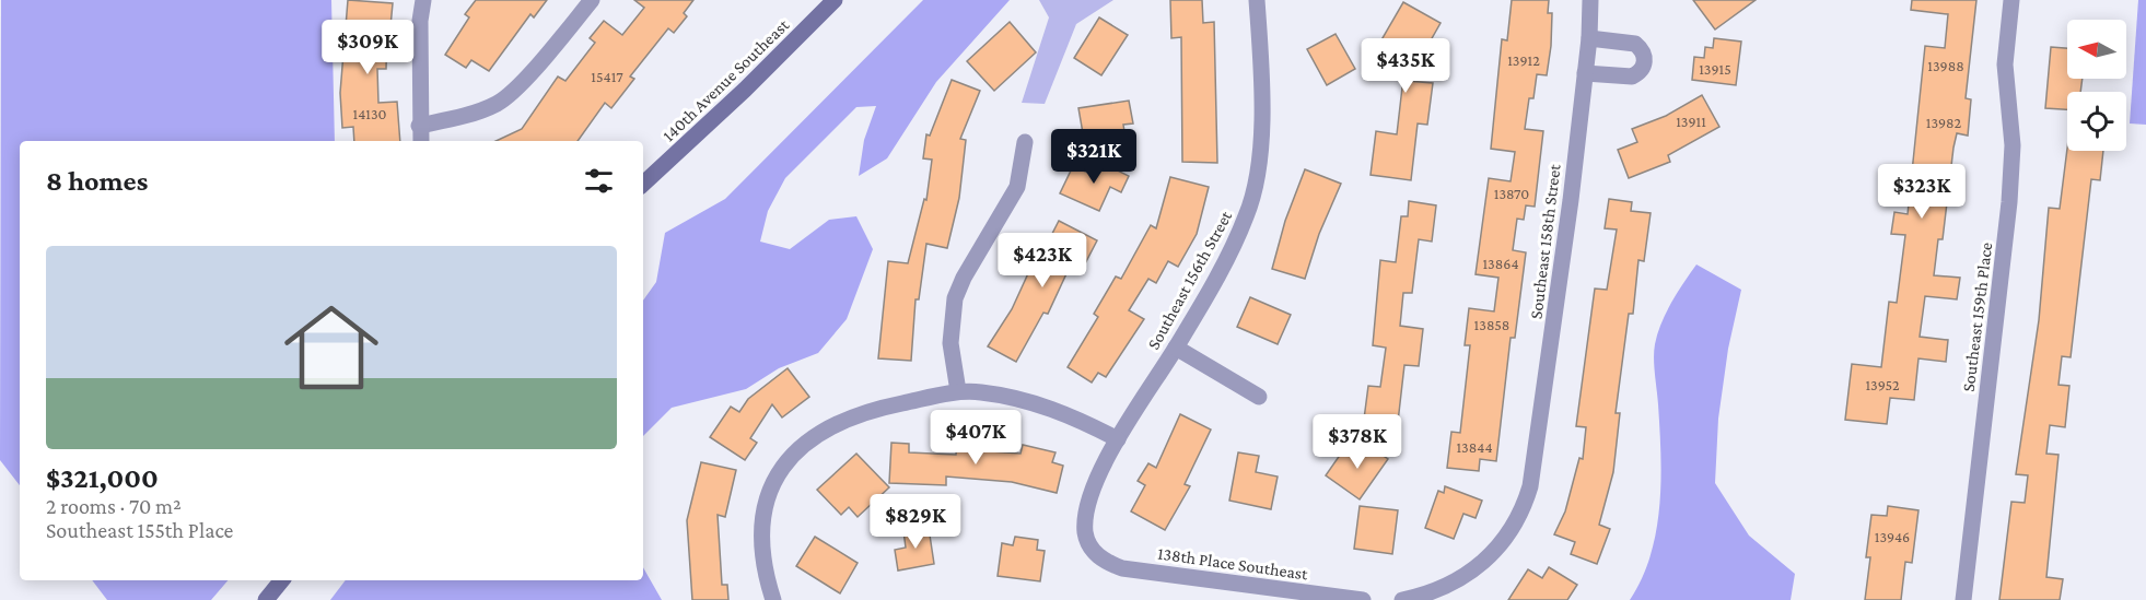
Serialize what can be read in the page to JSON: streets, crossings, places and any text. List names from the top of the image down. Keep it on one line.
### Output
{"streets":{"main road":["140th Avenue Southeast"],"street":["Southeast 158th Street","Southeast 156th Street","Southeast 159th Place","138th Place Southeast"]},"crossings":[["Southeast 156th Street","138th Place Southeast"]],"house_numbers":["13912","13988","13915","15417","14130","13911","13982","13870","13864","13858","13952","13844","13946"],"north":"left","page":{"price":["$309K","$435K","$321K","$323K","$423K","$407K","$378K","$829K"],"heading":"8 homes","list":[{"name":"$321,000","note":"2 rooms · 70 m² · Southeast 155th Place"}]}}
